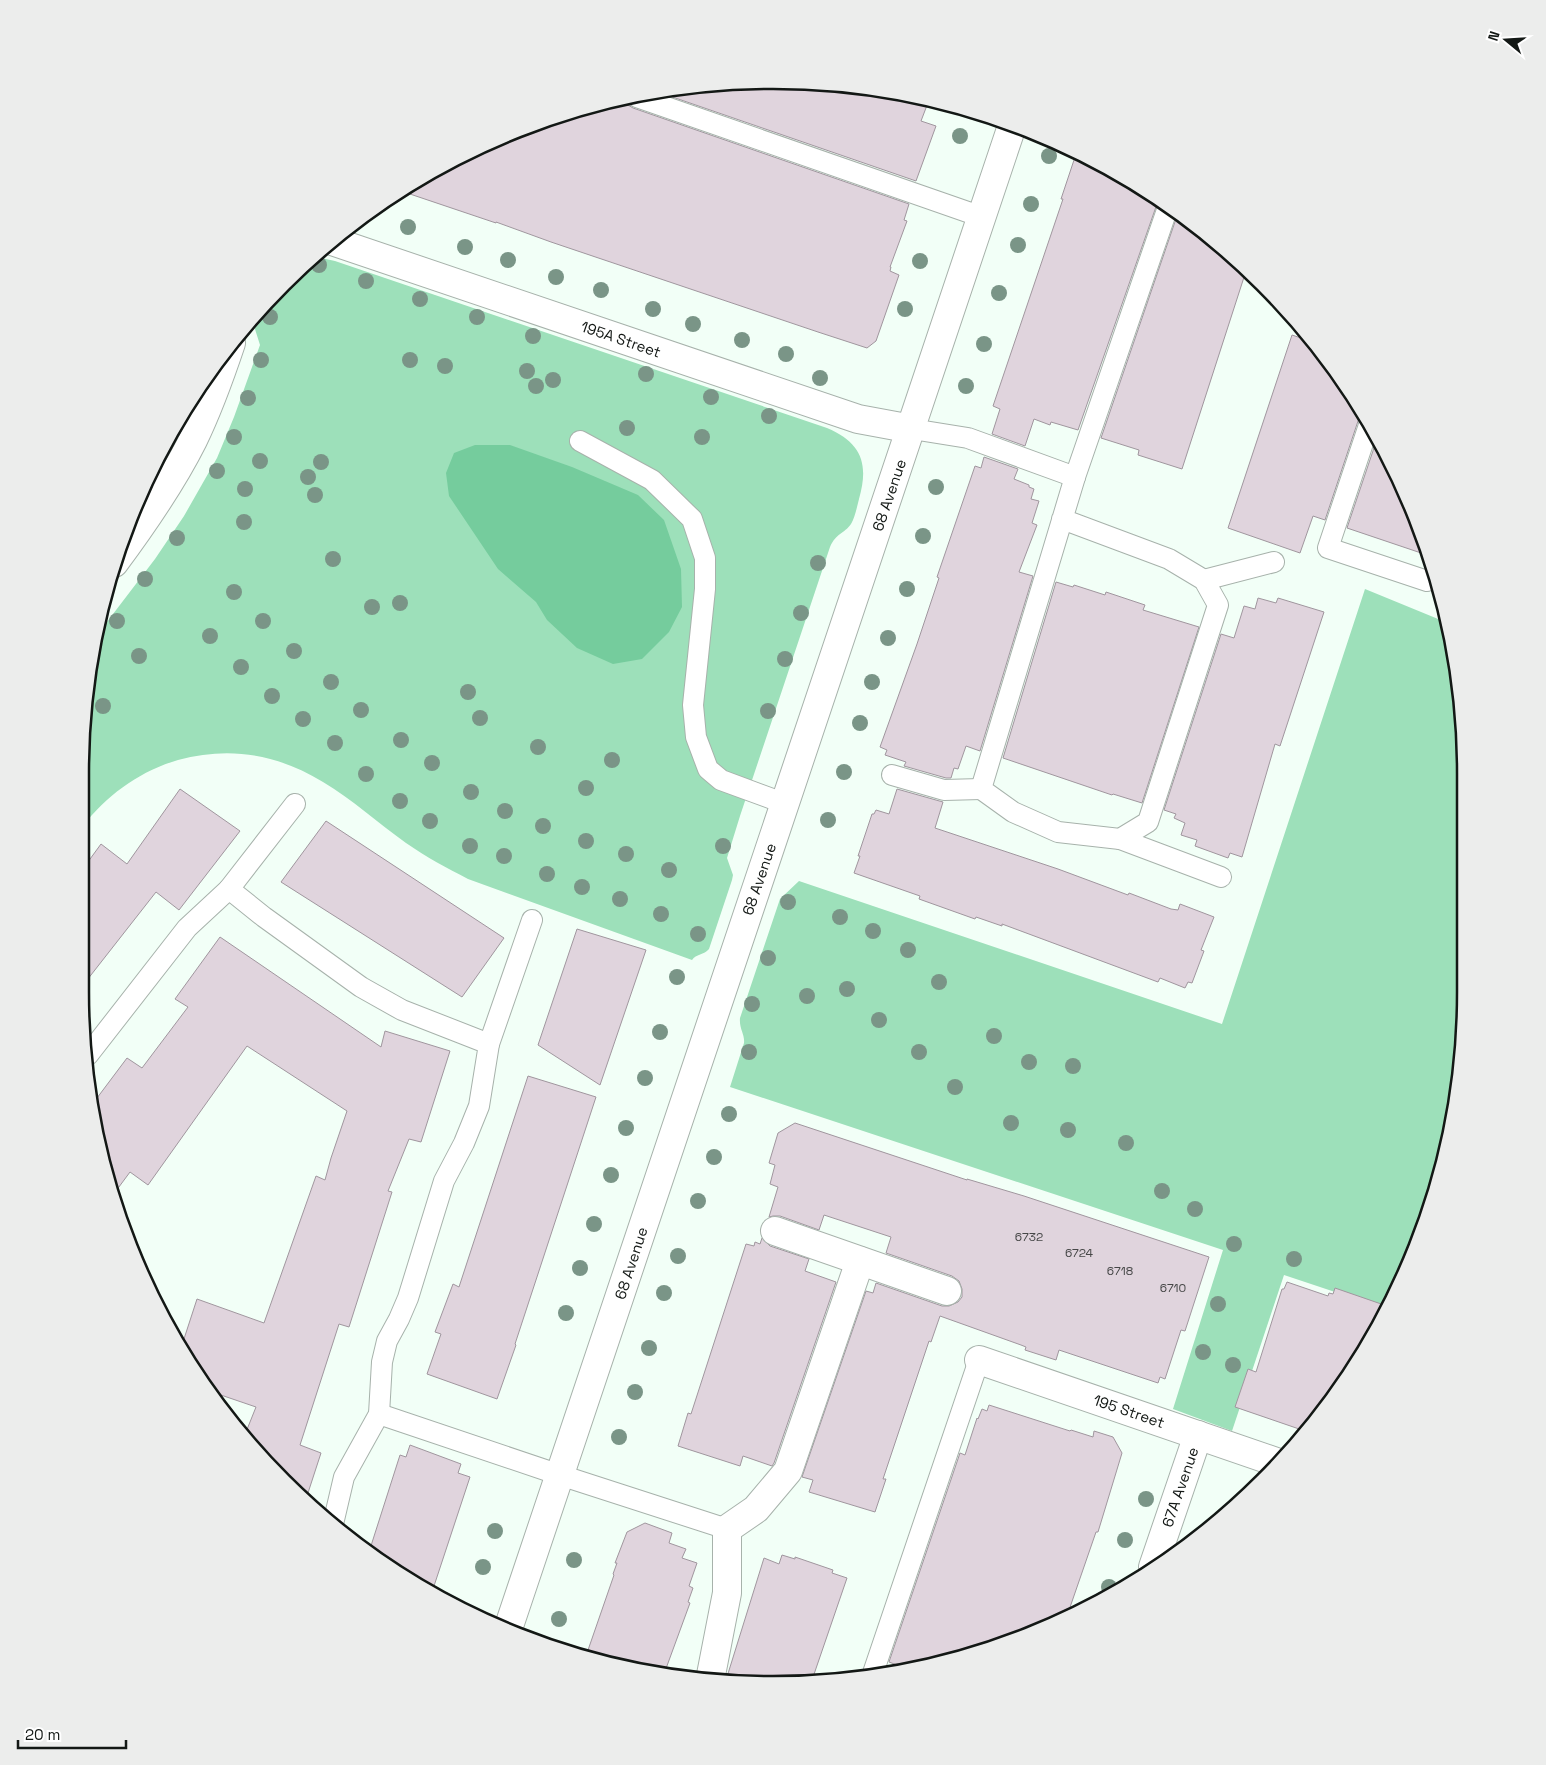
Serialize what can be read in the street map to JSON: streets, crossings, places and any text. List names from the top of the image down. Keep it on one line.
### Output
{"streets":{"street":["195A Street","68 Avenue","195 Street","67A Avenue"]},"crossings":[["195A Street","68 Avenue"],["195 Street","67A Avenue"]],"house_numbers":["6732","6724","6718","6710"],"scale_bar":"20 m","north":"left"}
